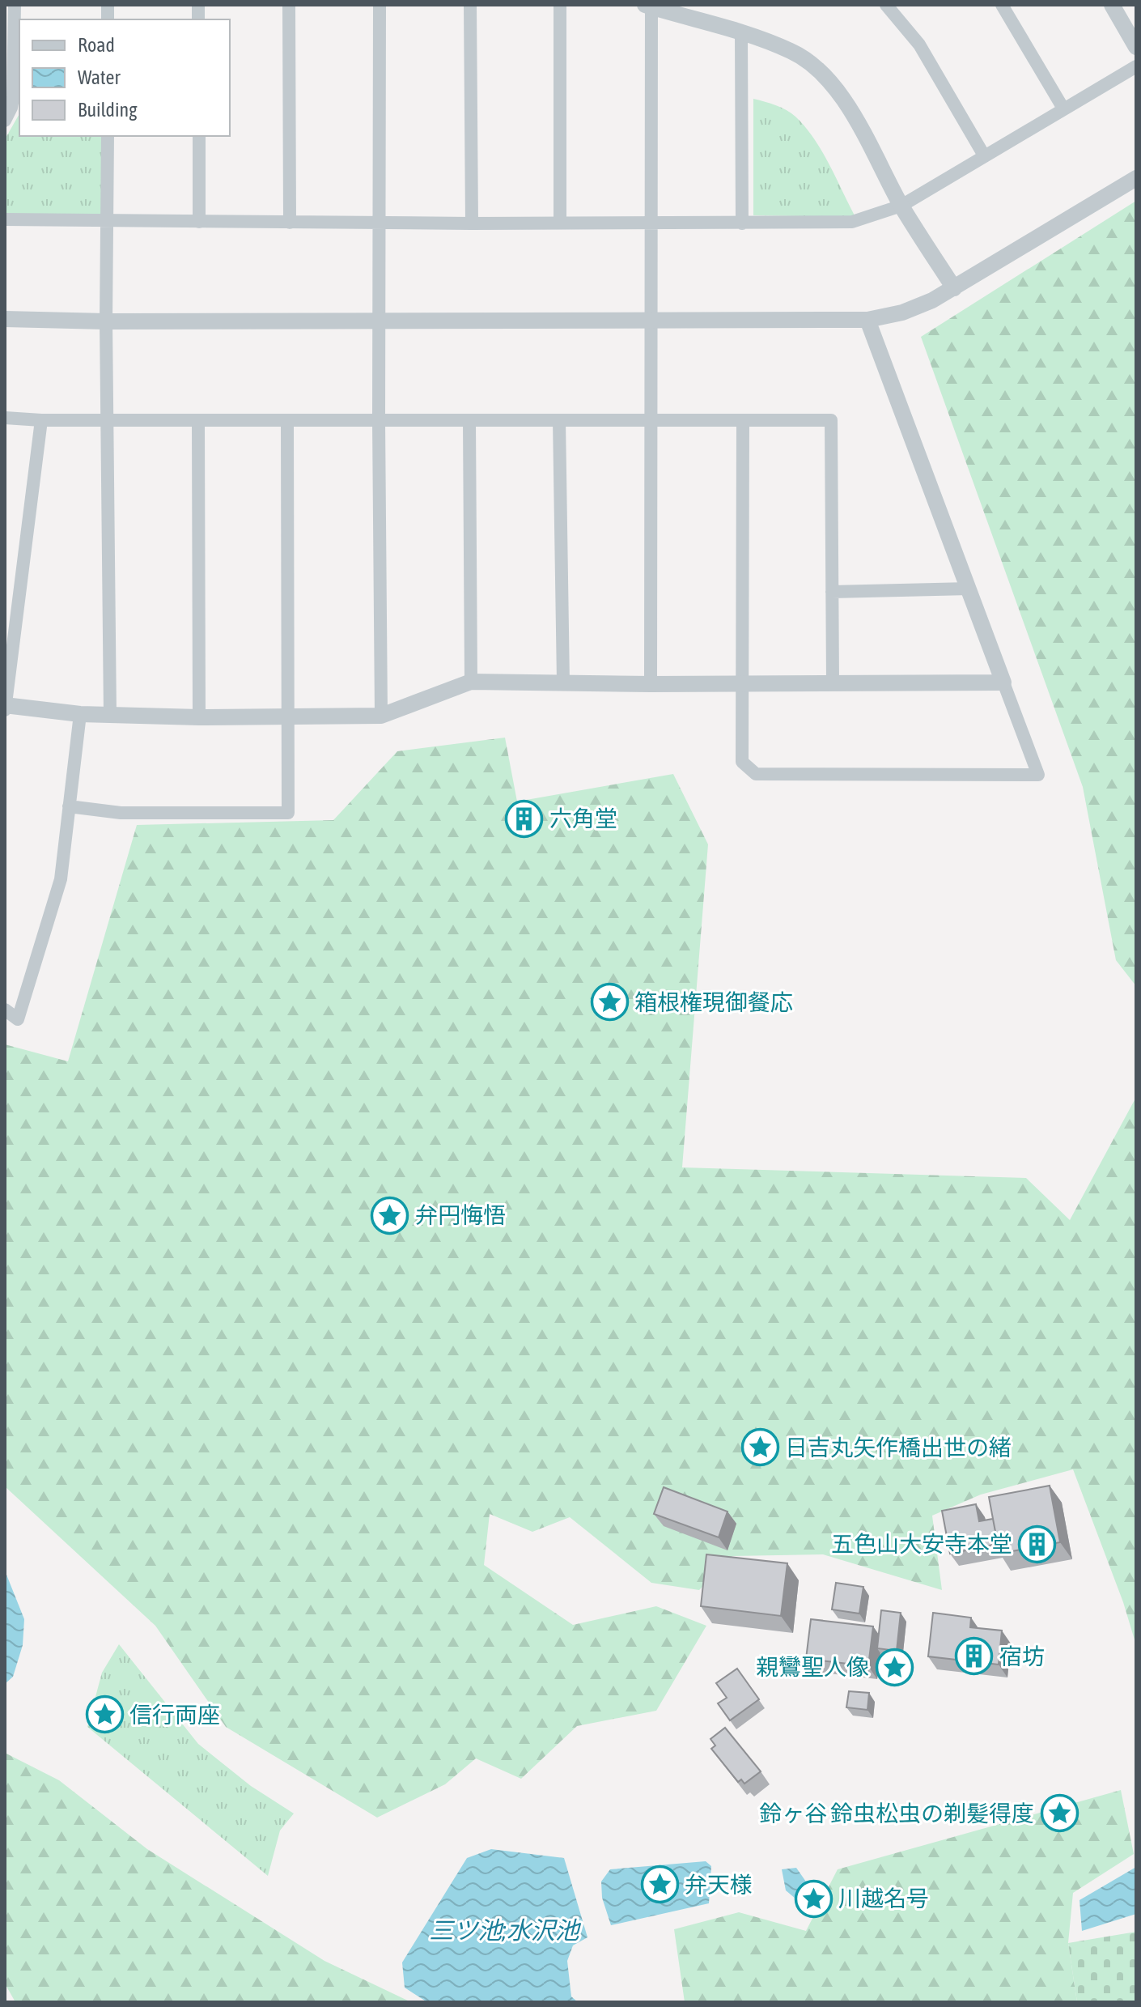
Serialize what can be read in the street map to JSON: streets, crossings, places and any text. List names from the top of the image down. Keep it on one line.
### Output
{"water":["三ツ池;水沢池"],"places":{"building":["六角堂","五色山大安寺本堂","宿坊"],"place":["箱根権現御餐応","弁円悔悟","日吉丸矢作橋出世の緒","親鸞聖人像","信行両座","鈴ヶ谷 鈴虫松虫の剃髪得度","弁天様","川越名号"]},"legend":["Road","Water","Building"]}
